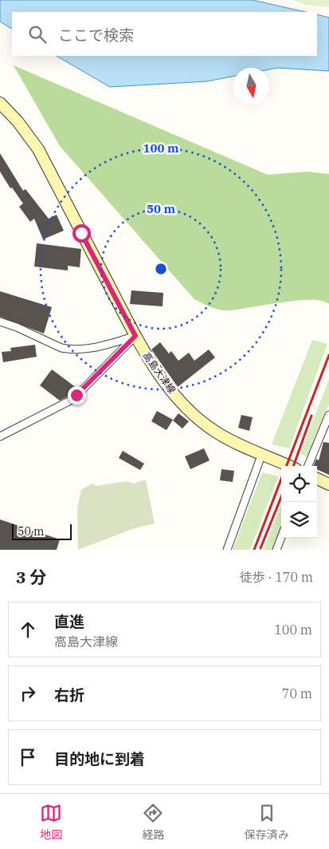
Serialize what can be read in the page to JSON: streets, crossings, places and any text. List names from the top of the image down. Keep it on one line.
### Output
{"streets":{"main road":["高島大津線"]},"scale_bar":"50 m","north":"bottom","page":{"search":"ここで検索","scale":"50 m","heading":["3 分","徒歩 · 170 m"],"list":[["直進","高島大津線","100 m"],["右折","70 m"],"目的地に到着"],"nav":["地図","経路","保存済み"]},"rings":["100 m","50 m"]}
